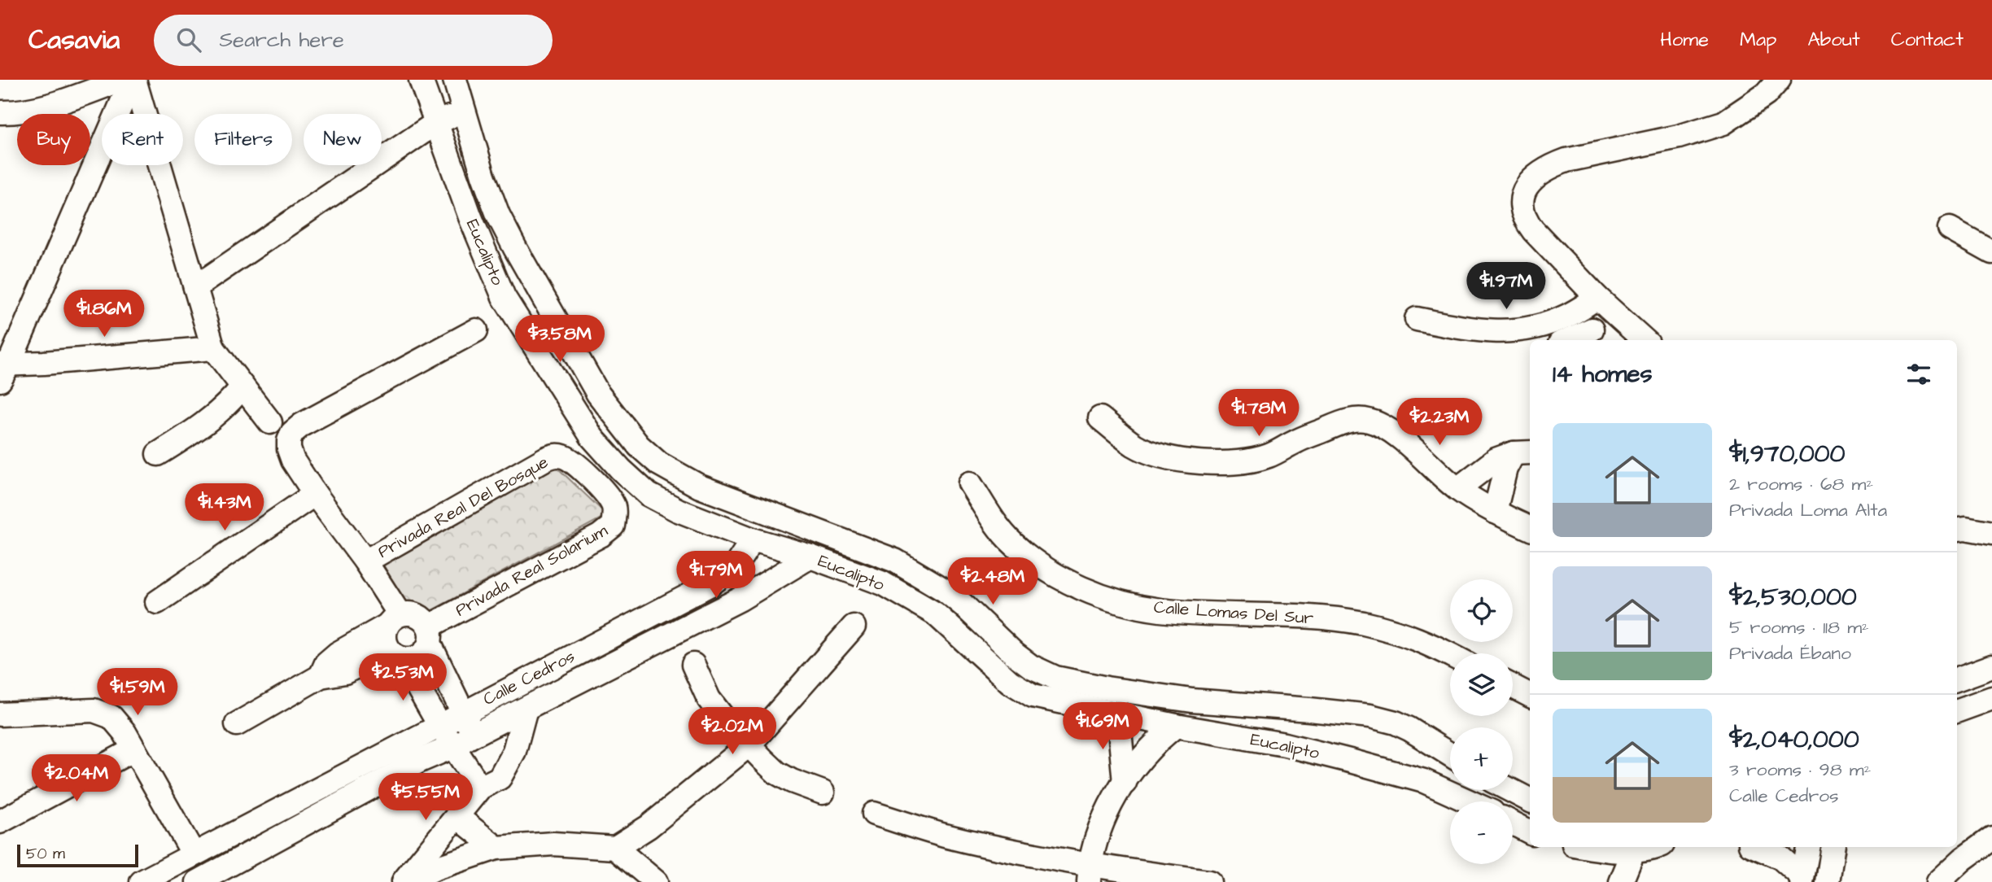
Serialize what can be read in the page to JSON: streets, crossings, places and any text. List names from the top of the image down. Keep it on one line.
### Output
{"streets":{"street":["Eucalipto","Privada Real Del Bosque","Privada Real Solarium","Calle Lomas Del Sur","Calle Cedros"]},"crossings":[["Eucalipto","Calle Cedros"],["Privada Real Del Bosque","Privada Real Solarium"]],"scale_bar":"50 m","page":{"header":"Casavia","search":"Search here","nav":["Home","Map","About","Contact"],"chip":["Buy","Rent","Filters","New"],"price":["$1.97M","$1.86M","$3.58M","$1.78M","$2.23M","$1.43M","$1.79M","$2.48M","$2.53M","$1.59M","$1.69M","$2.02M","$2.04M","$5.55M"],"heading":"14 homes","list":[{"name":"$1,970,000","note":"2 rooms · 68 m² · Privada Loma Alta"},{"name":"$2,530,000","note":"5 rooms · 118 m² · Privada Ébano"},{"name":"$2,040,000","note":"3 rooms · 98 m² · Calle Cedros"}],"map_buttons":["+","−"],"scale":"50 m"}}
